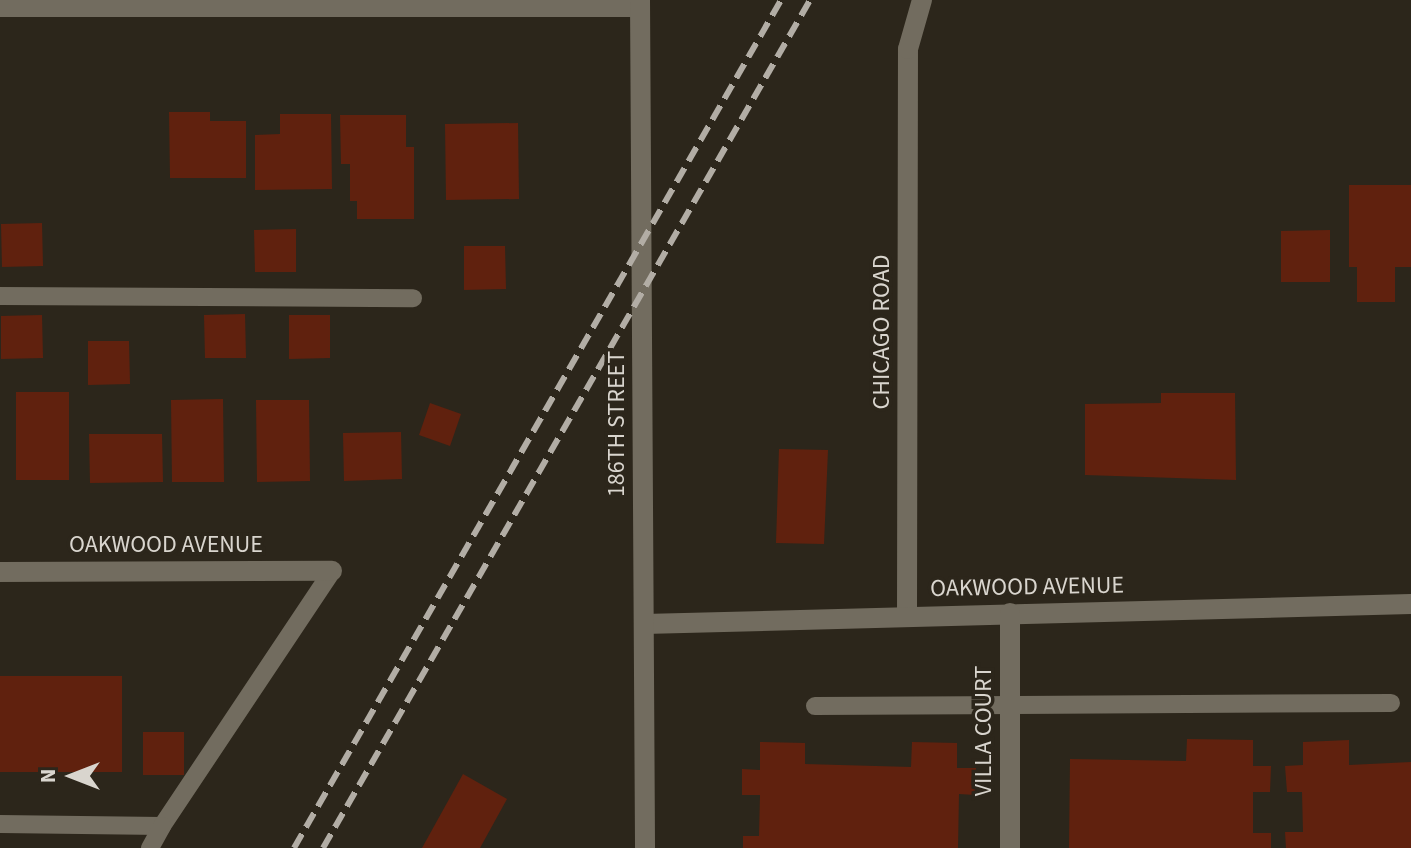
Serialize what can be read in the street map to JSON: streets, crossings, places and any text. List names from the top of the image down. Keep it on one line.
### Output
{"streets":{"street":["CHICAGO ROAD","186TH STREET","OAKWOOD AVENUE","VILLA COURT"]},"crossings":[["CHICAGO ROAD","OAKWOOD AVENUE"],["186TH STREET","OAKWOOD AVENUE"],["OAKWOOD AVENUE","VILLA COURT"]],"north":"left"}
